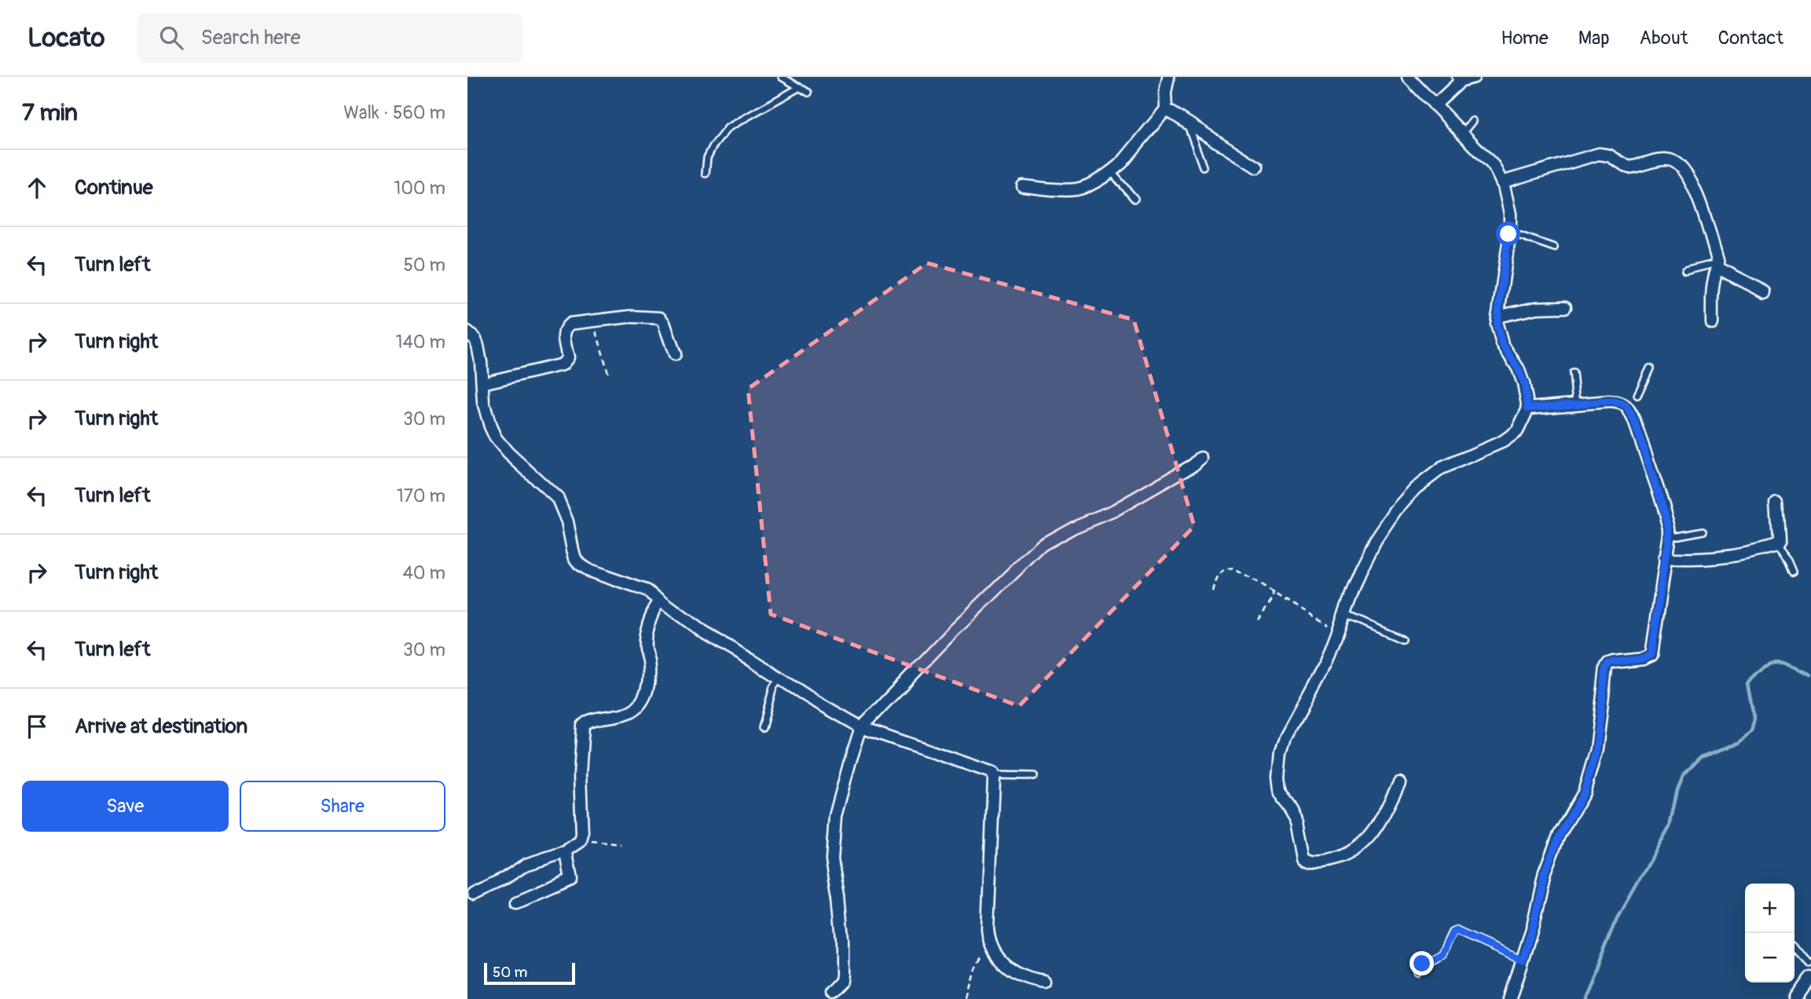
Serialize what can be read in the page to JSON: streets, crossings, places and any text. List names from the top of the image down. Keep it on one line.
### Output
{"scale_bar":"50 m","page":{"header":"Locato","search":"Search here","nav":["Home","Map","About","Contact"],"heading":["7 min","Walk · 560 m"],"list":[["Continue","100 m"],["Turn left","50 m"],["Turn right","140 m"],["Turn right","30 m"],["Turn left","170 m"],["Turn right","40 m"],["Turn left","30 m"],"Arrive at destination"],"buttons":["Save","Share"],"map_buttons":["+","−"],"scale":"50 m"}}
